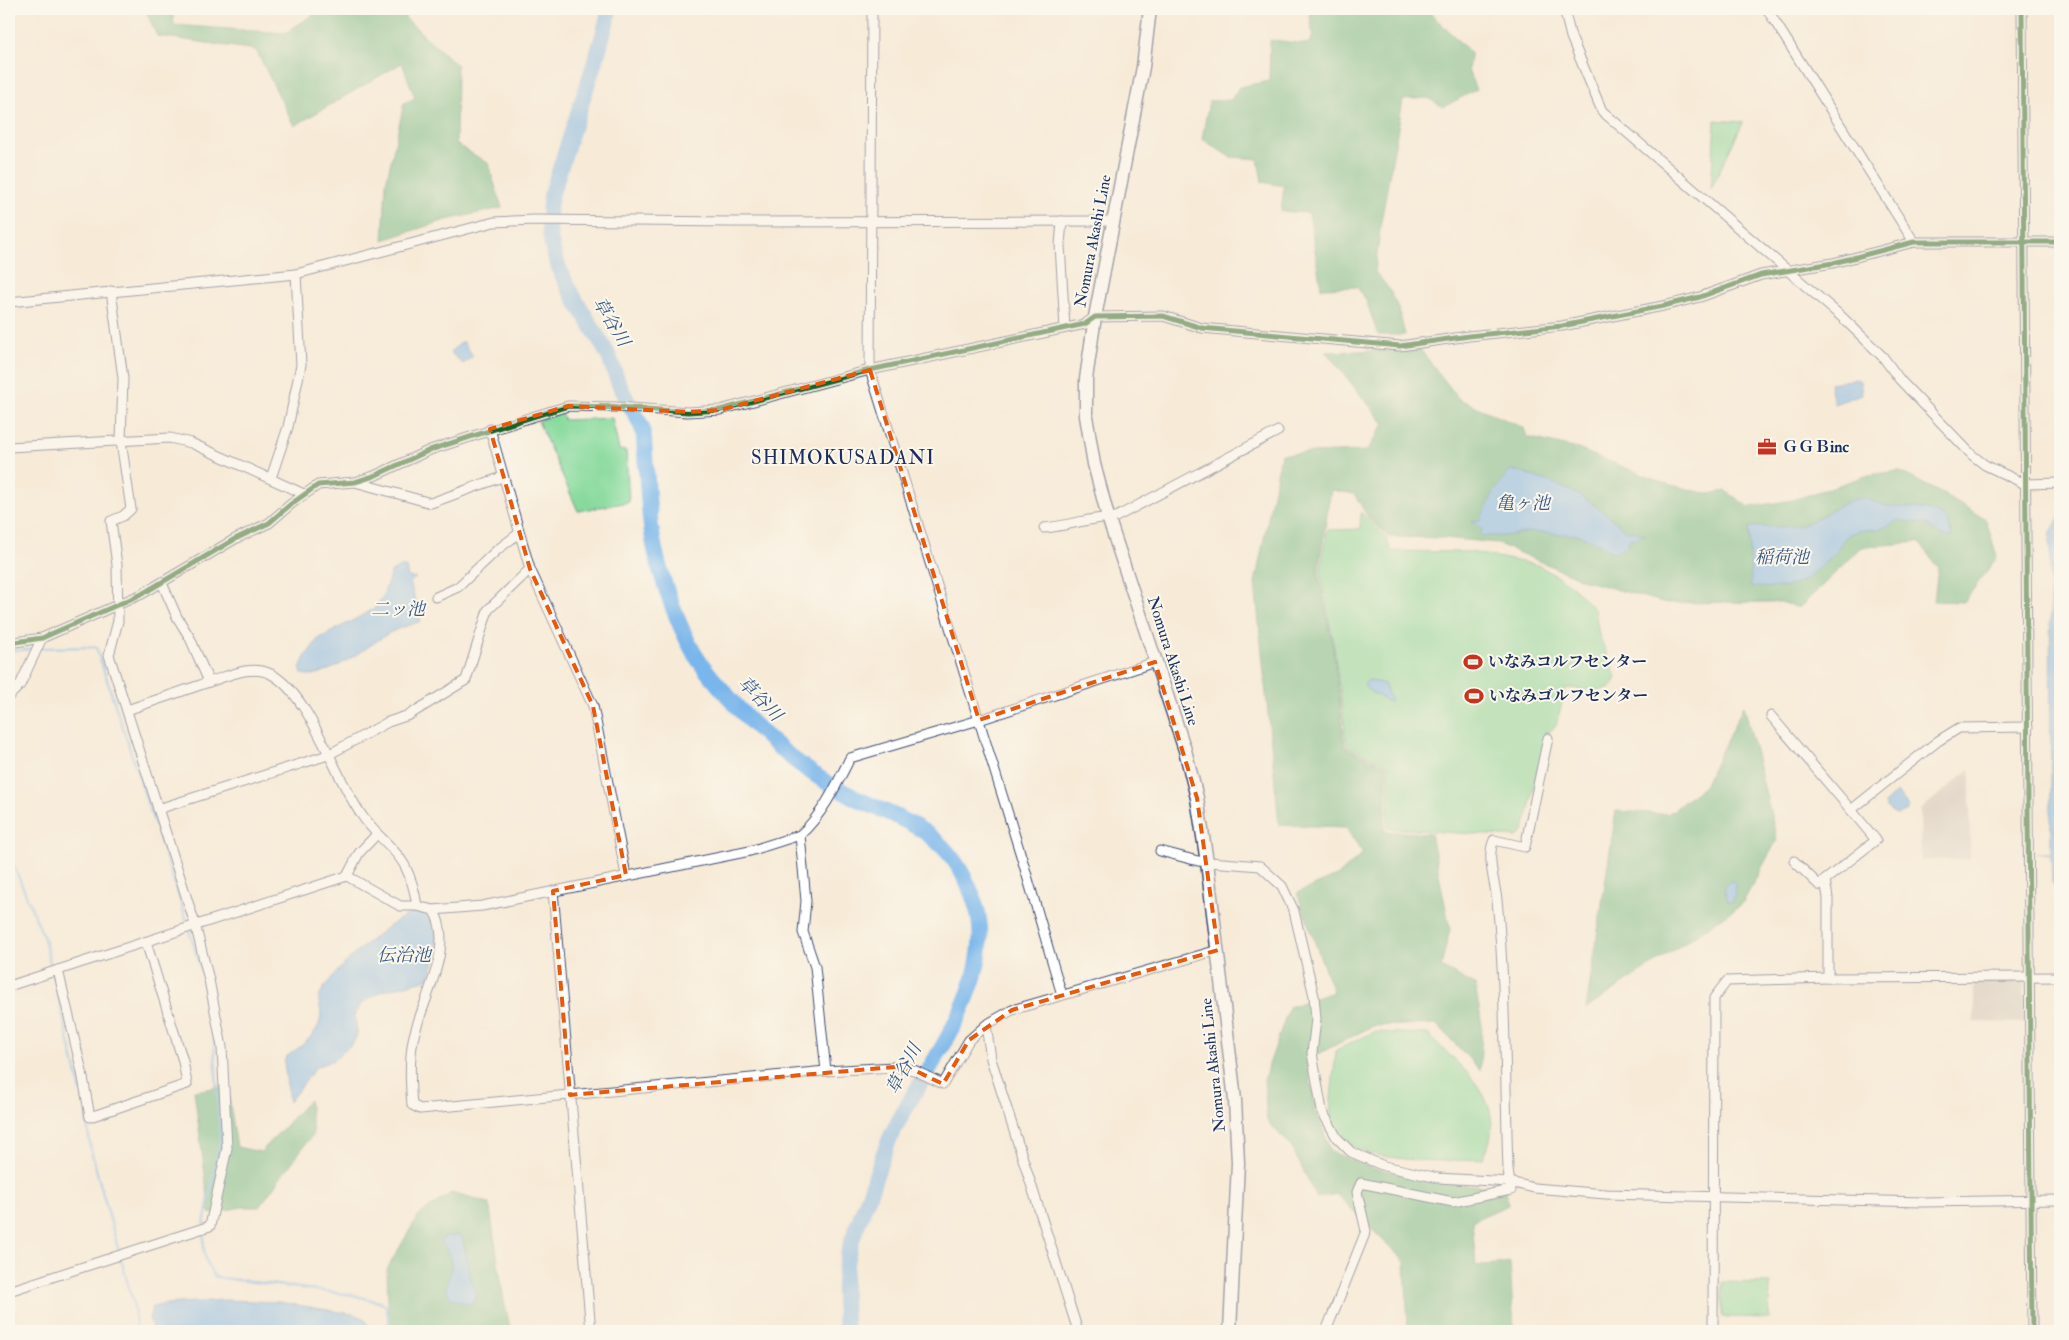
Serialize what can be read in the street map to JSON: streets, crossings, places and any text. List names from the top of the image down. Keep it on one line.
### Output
{"streets":{"main road":["Nomura Akashi Line"]},"districts":["SHIMOKUSADANI"],"water":["草谷川","亀ヶ池","稲荷池","二ッ池","伝治池"],"places":{"office":["ＧＧＢinc"],"sports":["いなみコルフセンター","いなみゴルフセンター"]}}
